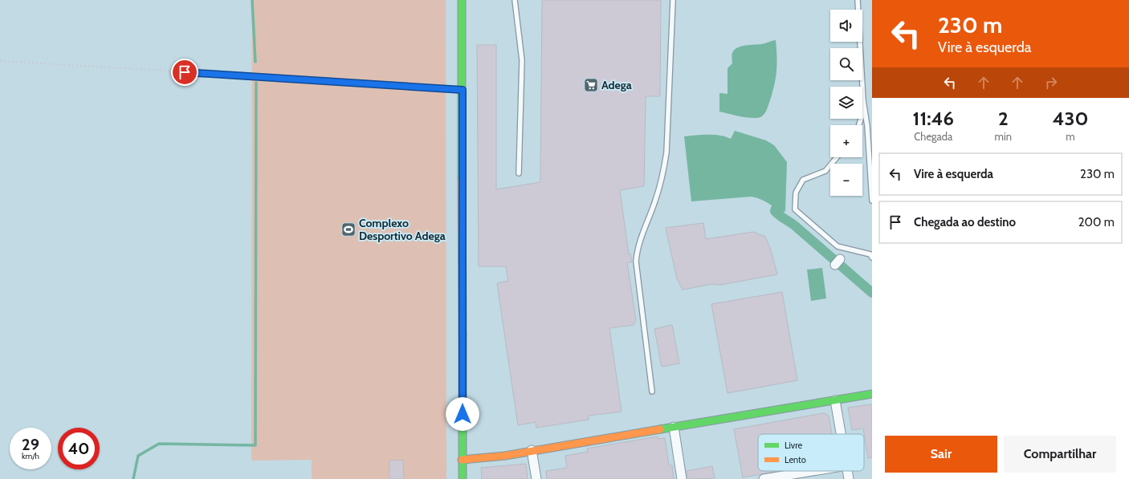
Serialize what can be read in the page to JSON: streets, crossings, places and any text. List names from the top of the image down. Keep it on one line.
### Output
{"places":{"supermarket":["Adega"],"sports":["Complexo Desportivo Adega"]},"legend":["Livre","Lento"],"page":{"turn":["230 m","Vire à esquerda"],"map_buttons":["+","−"],"eta":["11:46","Chegada","2","min","430","m"],"list":[{"name":"Vire à esquerda","value":"230 m"},{"name":"Chegada ao destino","value":"200 m"}],"speed":"29 km/h","limit":"40","buttons":["Sair","Compartilhar"]}}
